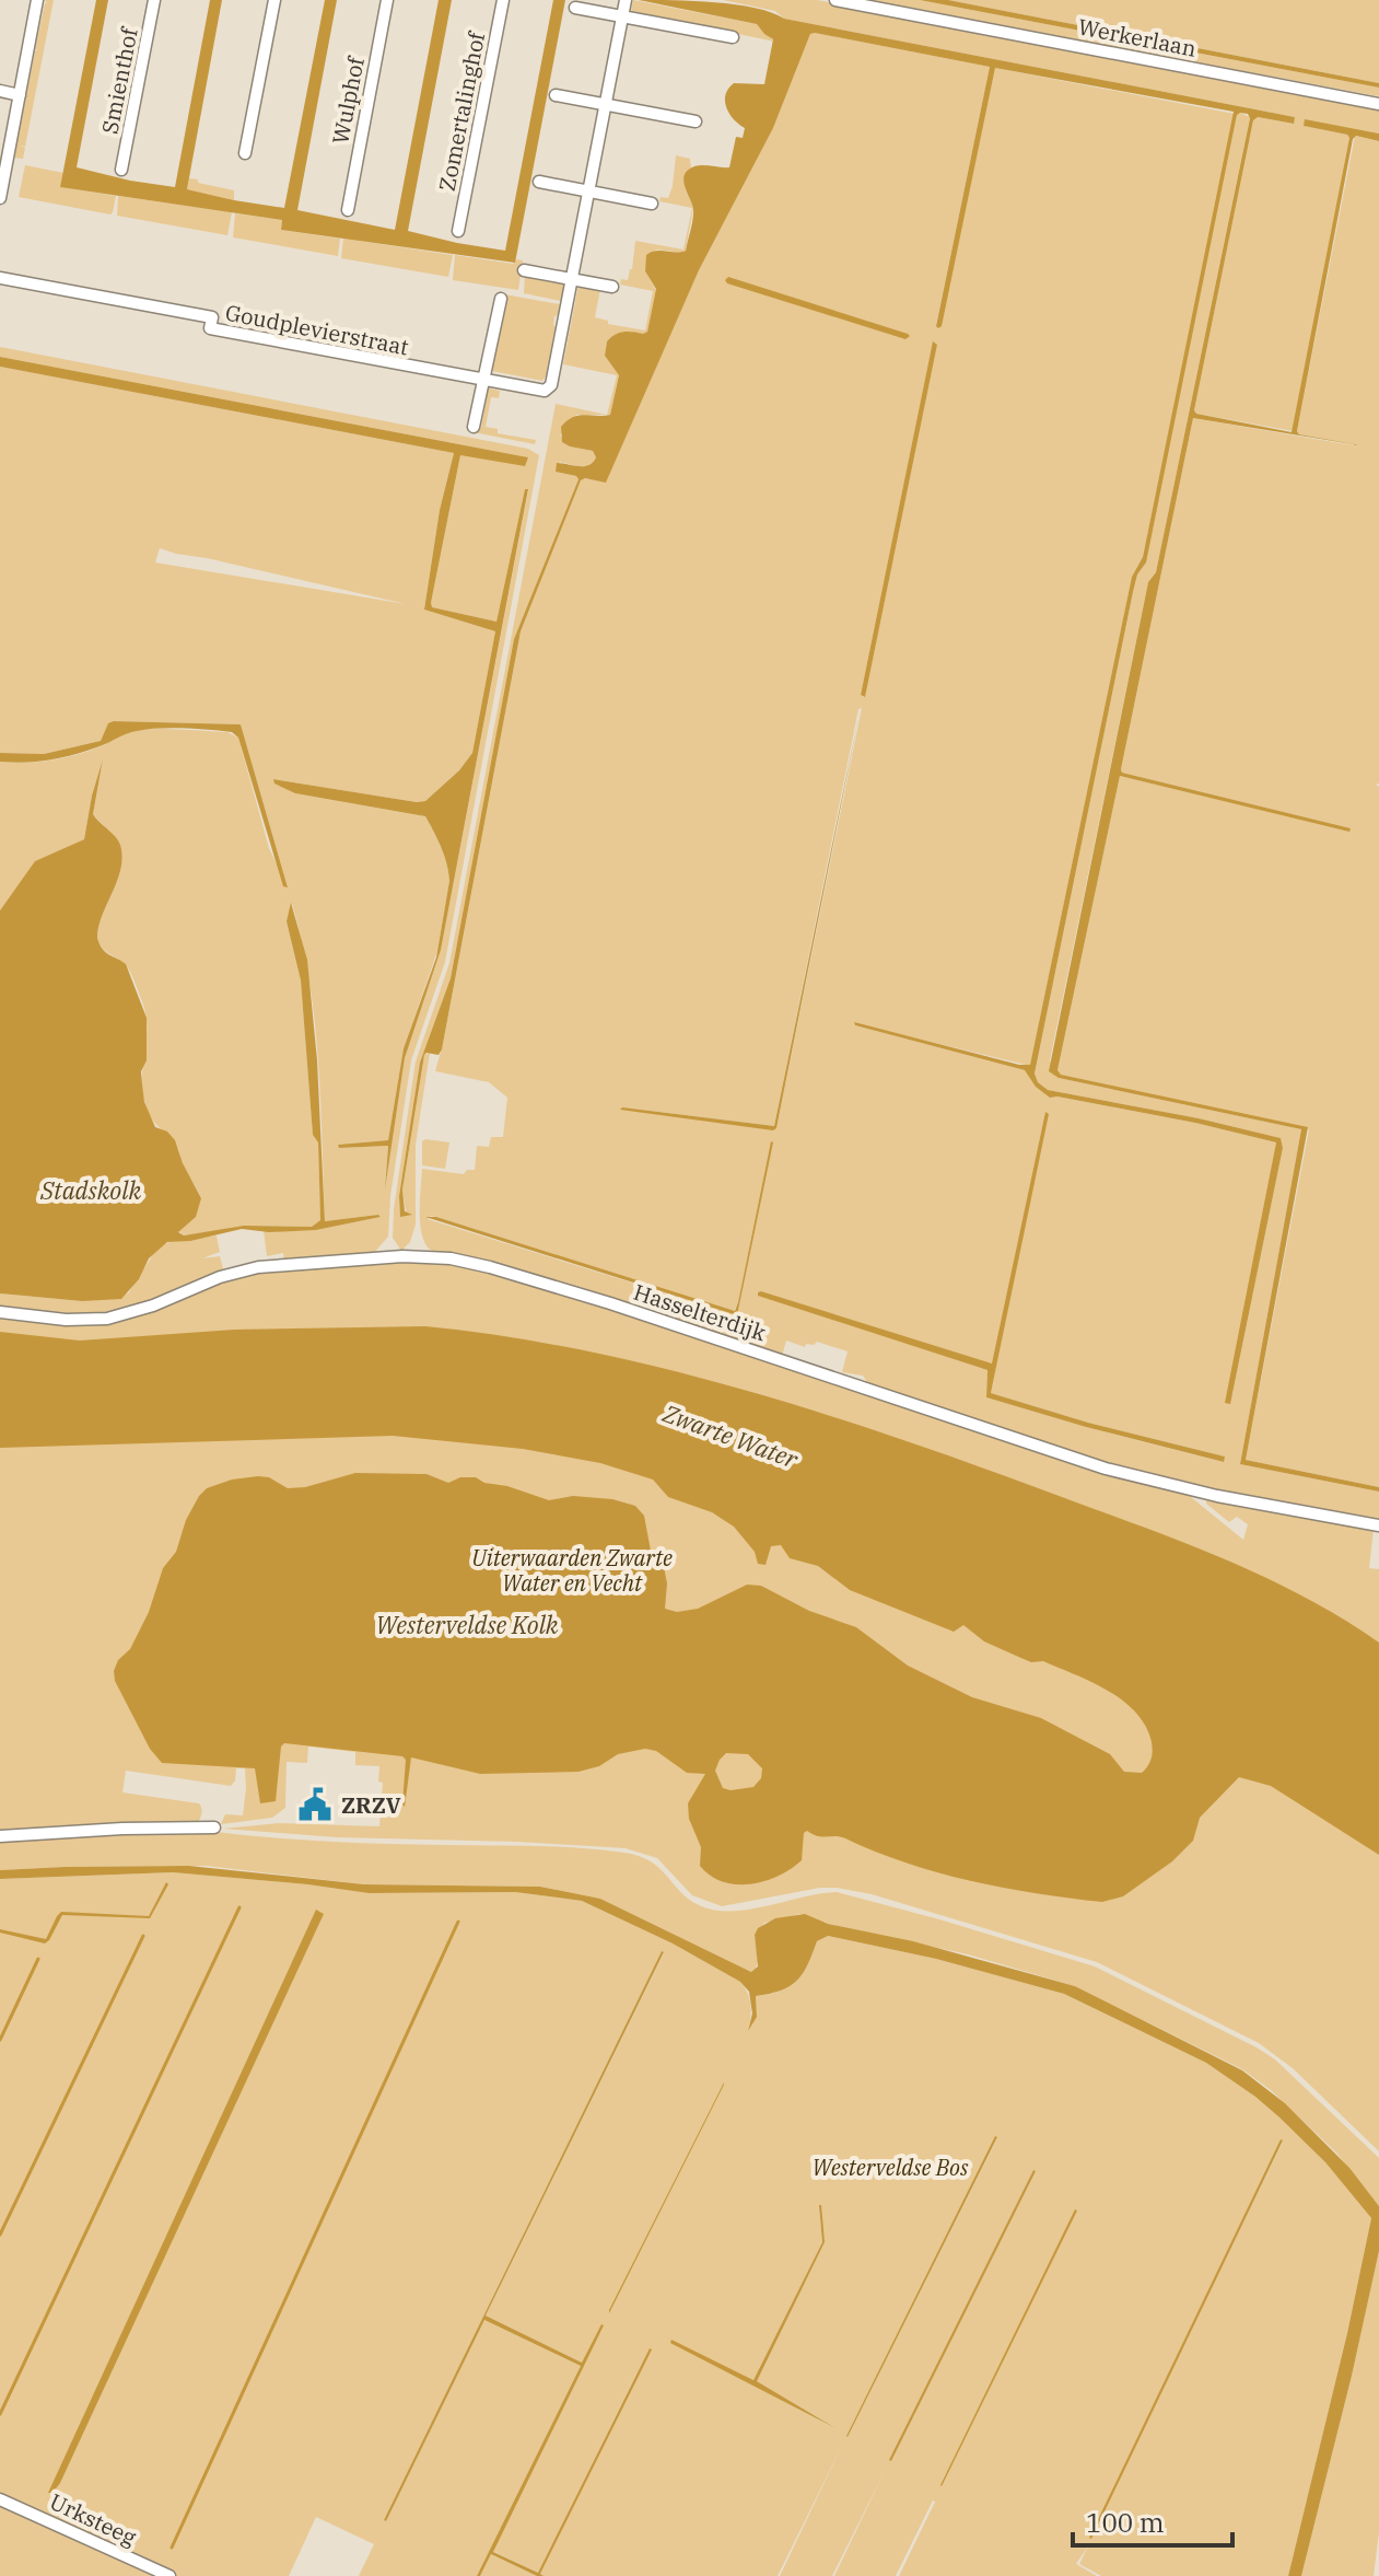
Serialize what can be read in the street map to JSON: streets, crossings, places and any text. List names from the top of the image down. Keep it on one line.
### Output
{"streets":{"street":["Werkerlaan","Smienthof","Wulphof","Zomertalinghof","Goudplevierstraat","Hasselterdijk","Urksteeg"]},"water":["Stadskolk","Zwarte Water","Westerveldse Kolk"],"parks":["Uiterwaarden Zwarte Water en Vecht","Westerveldse Bos"],"places":{"public building":["ZRZV"]},"scale_bar":"100 m"}
